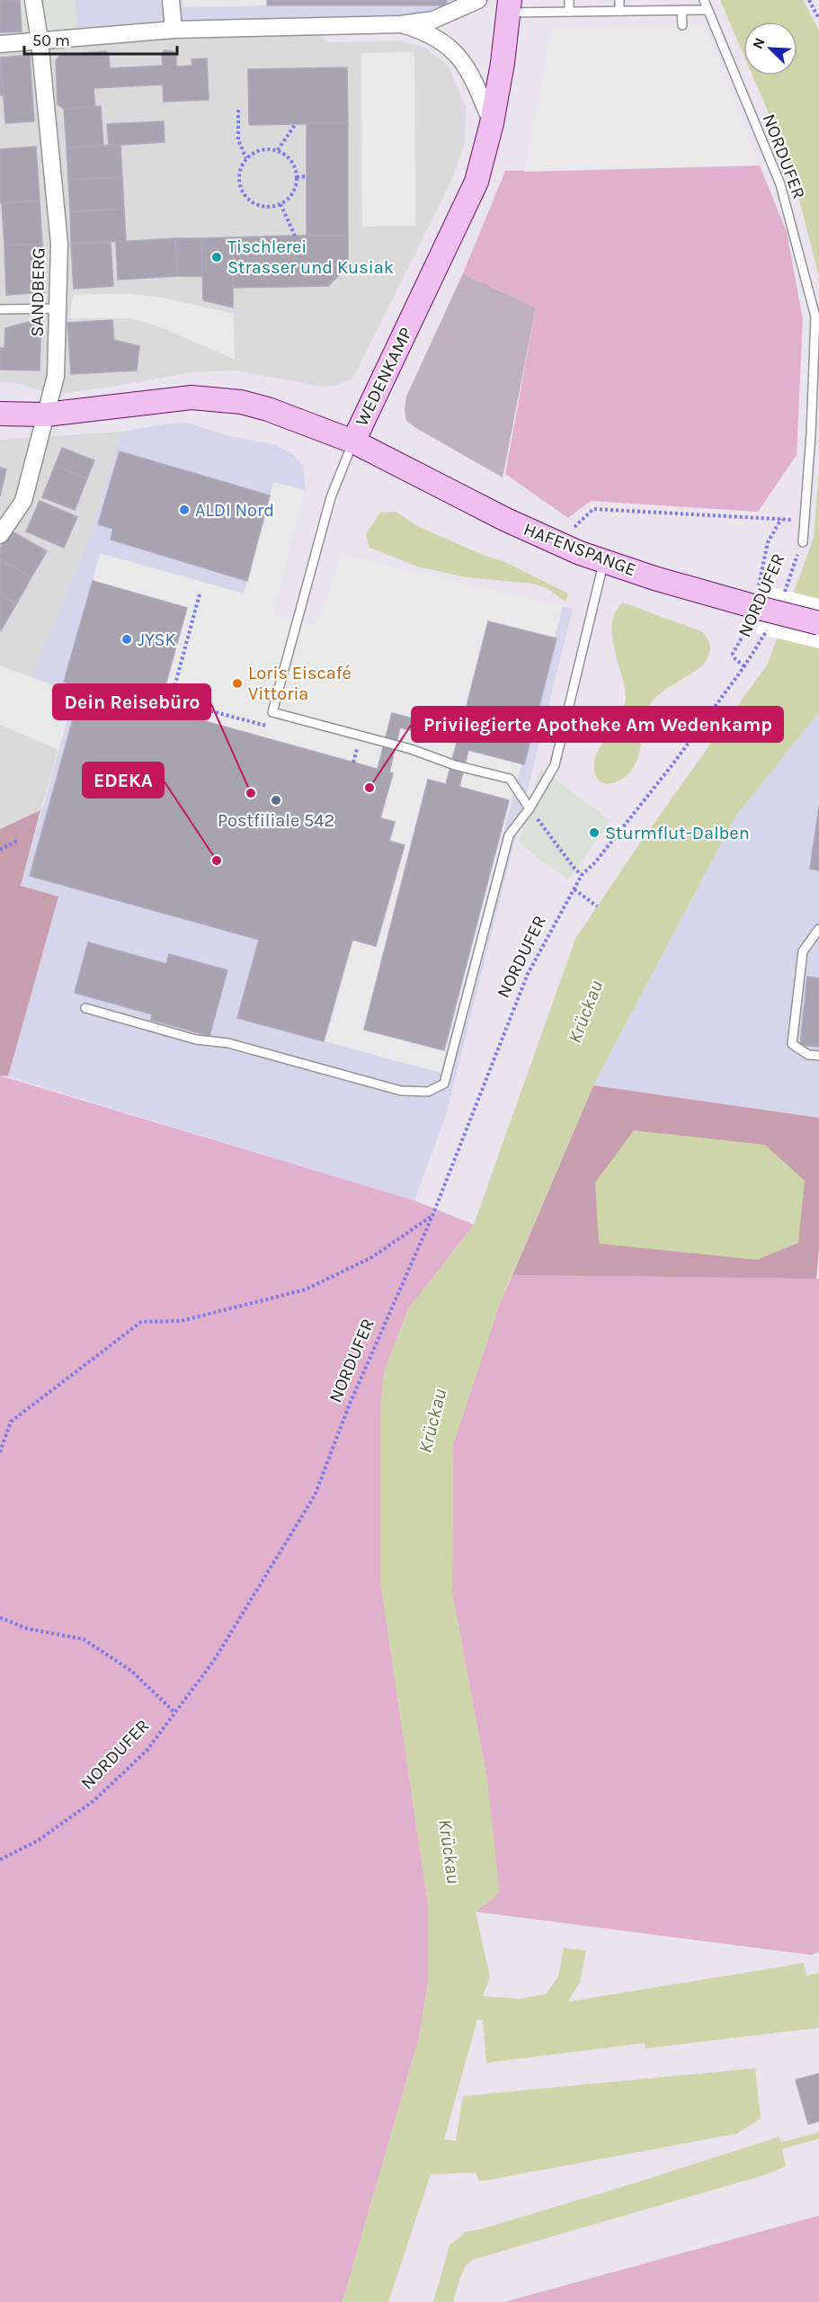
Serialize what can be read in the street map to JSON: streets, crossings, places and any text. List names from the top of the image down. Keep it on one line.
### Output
{"streets":{"main road":["WEDENKAMP","HAFENSPANGE"],"street":["SANDBERG"],"lane":["NORDUFER"]},"crossings":[["NORDUFER","HAFENSPANGE"],["SANDBERG","WEDENKAMP"],["WEDENKAMP","HAFENSPANGE"]],"water":["Krückau"],"places":["Tischlerei Strasser und Kusiak","ALDI Nord","JYSK","Loris Eiscafé Vittoria","Privilegierte Apotheke Am Wedenkamp","Dein Reisebüro","Postfiliale 542","Sturmflut-Dalben","EDEKA"],"scale_bar":"50 m","north":"top left"}
